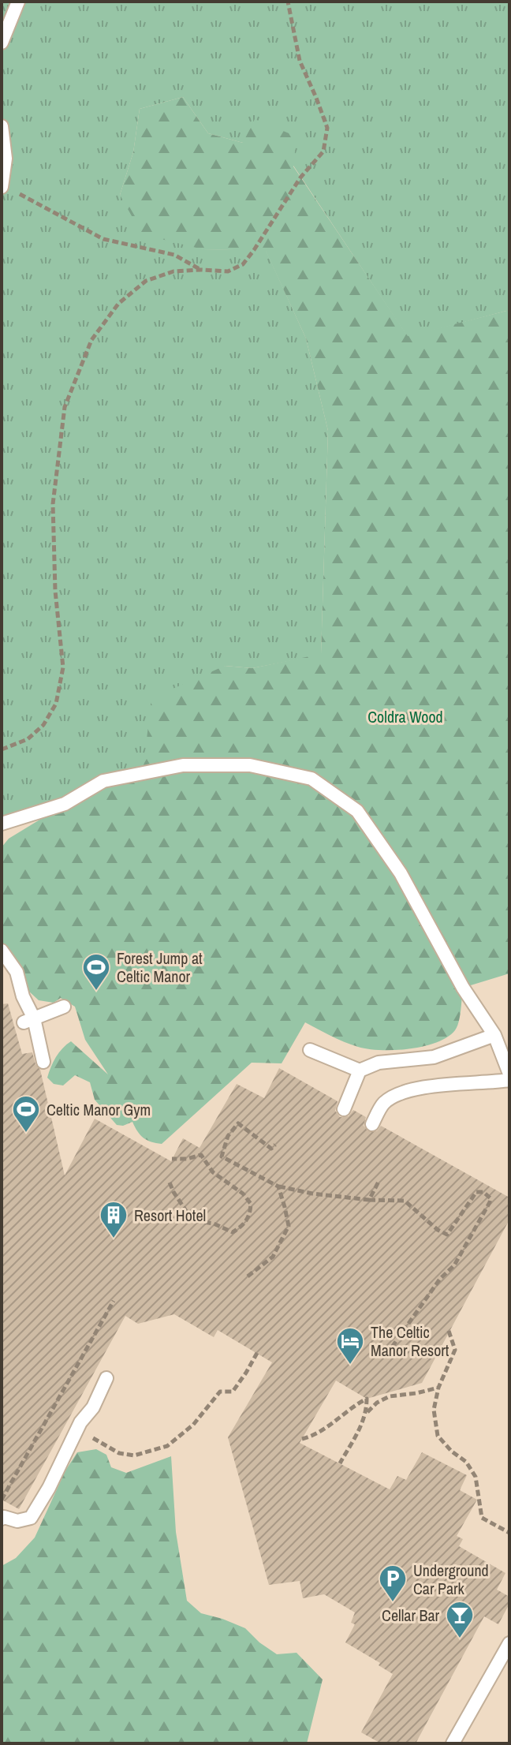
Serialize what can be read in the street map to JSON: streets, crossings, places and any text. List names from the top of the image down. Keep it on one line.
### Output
{"parks":["Coldra Wood"],"places":{"sports":["Forest Jump at Celtic Manor","Celtic Manor Gym"],"building":["Resort Hotel"],"hotel":["The Celtic Manor Resort"],"parking":["Underground Car Park"],"bar":["Cellar Bar"]}}
